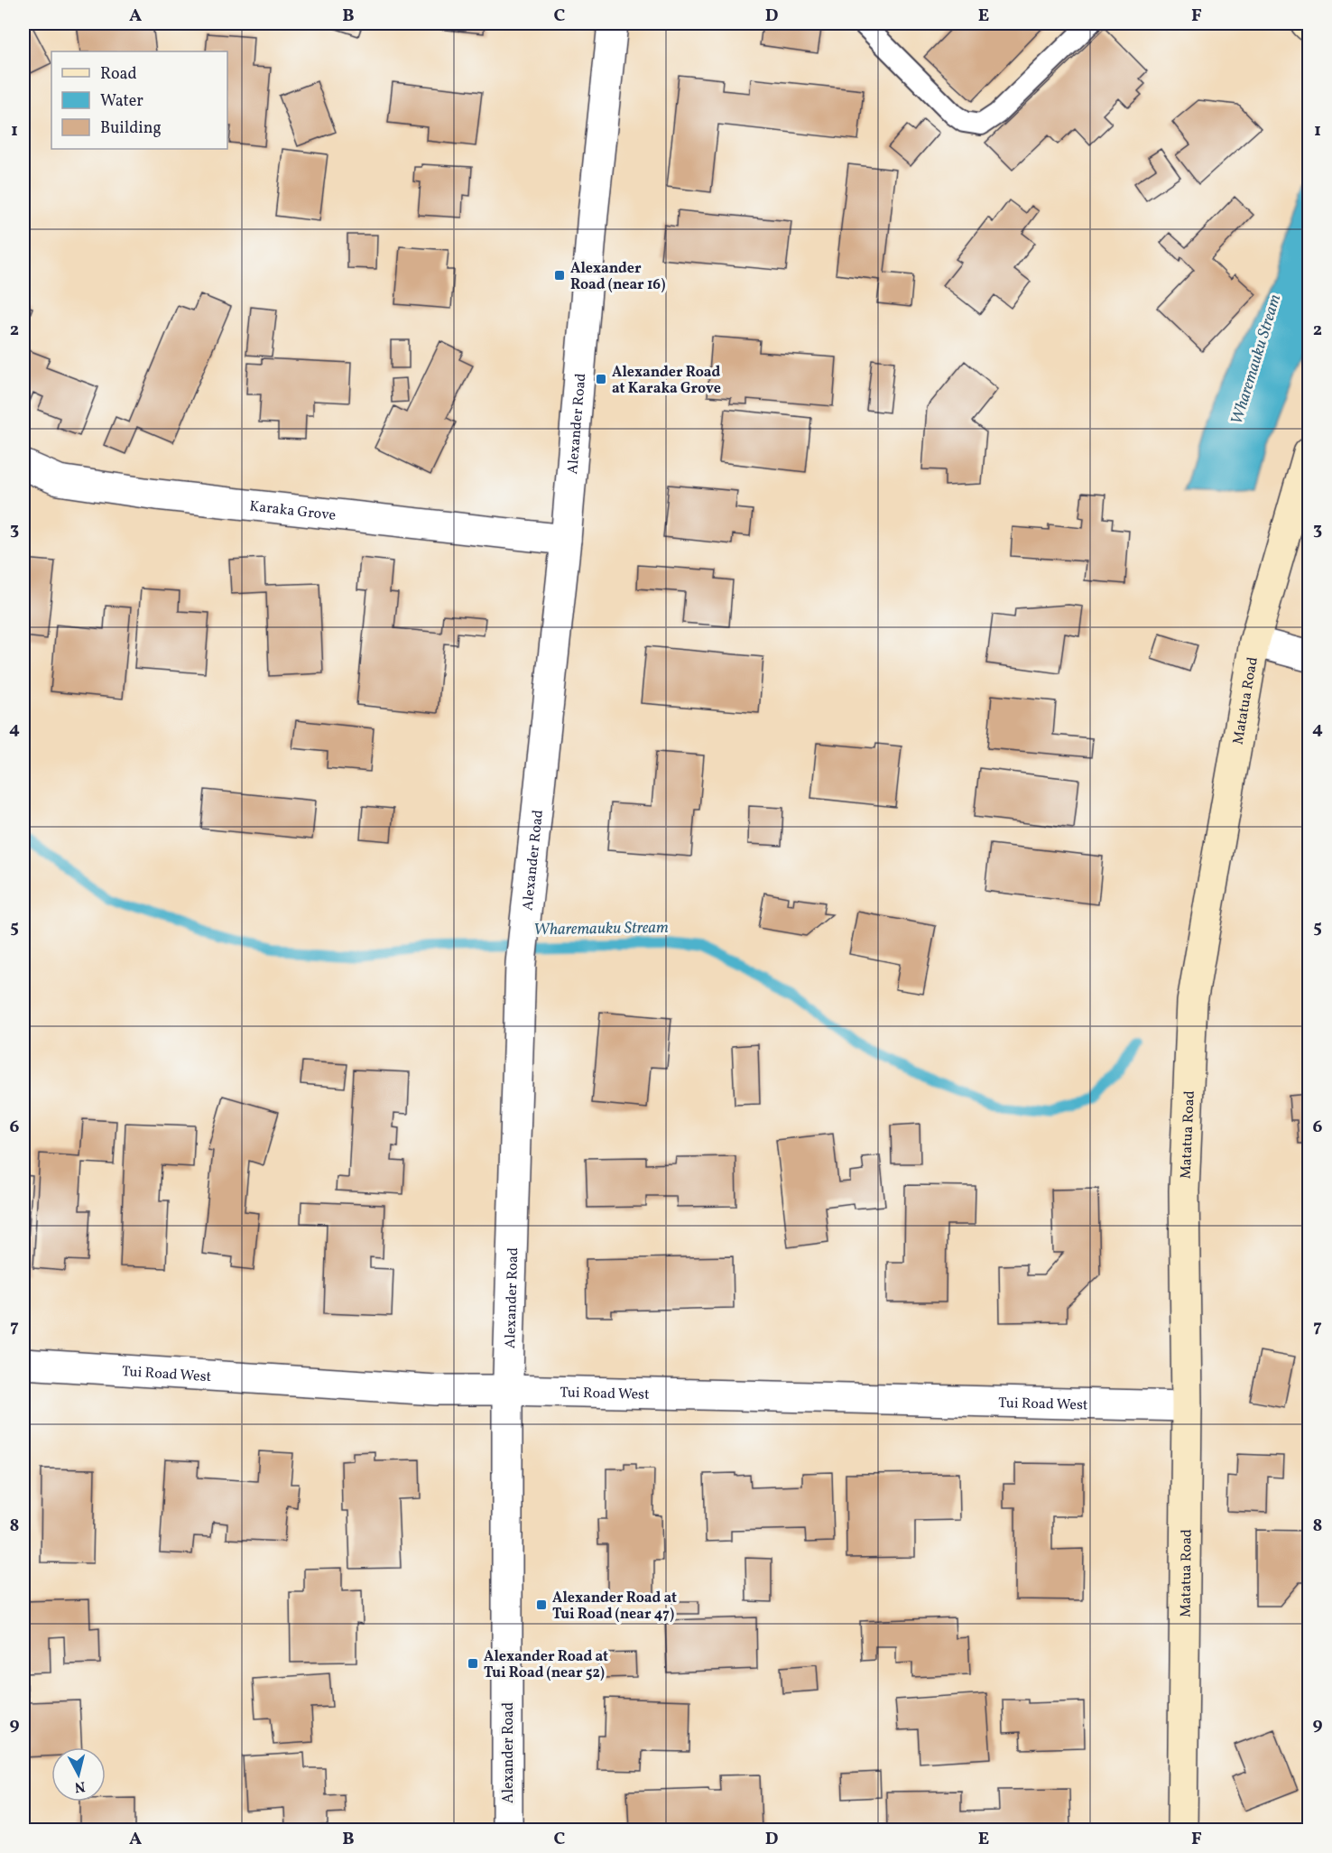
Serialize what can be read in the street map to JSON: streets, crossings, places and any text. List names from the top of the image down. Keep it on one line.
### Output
{"streets":{"main road":["Matatua Road"],"street":["Alexander Road","Karaka Grove","Tui Road West"]},"crossings":[["Alexander Road","Karaka Grove"],["Alexander Road","Tui Road West"],["Matatua Road","Tui Road West"]],"water":["Wharemauku Stream"],"places":{"transit":["Alexander Road (near 16)","Alexander Road at Karaka Grove","Alexander Road at Tui Road (near 47)","Alexander Road at Tui Road (near 52)"]},"legend":["Road","Water","Building"],"north":"bottom","grid":{"columns":["A","B","C","D","E","F"],"rows":["1","2","3","4","5","6","7","8","9"]}}
